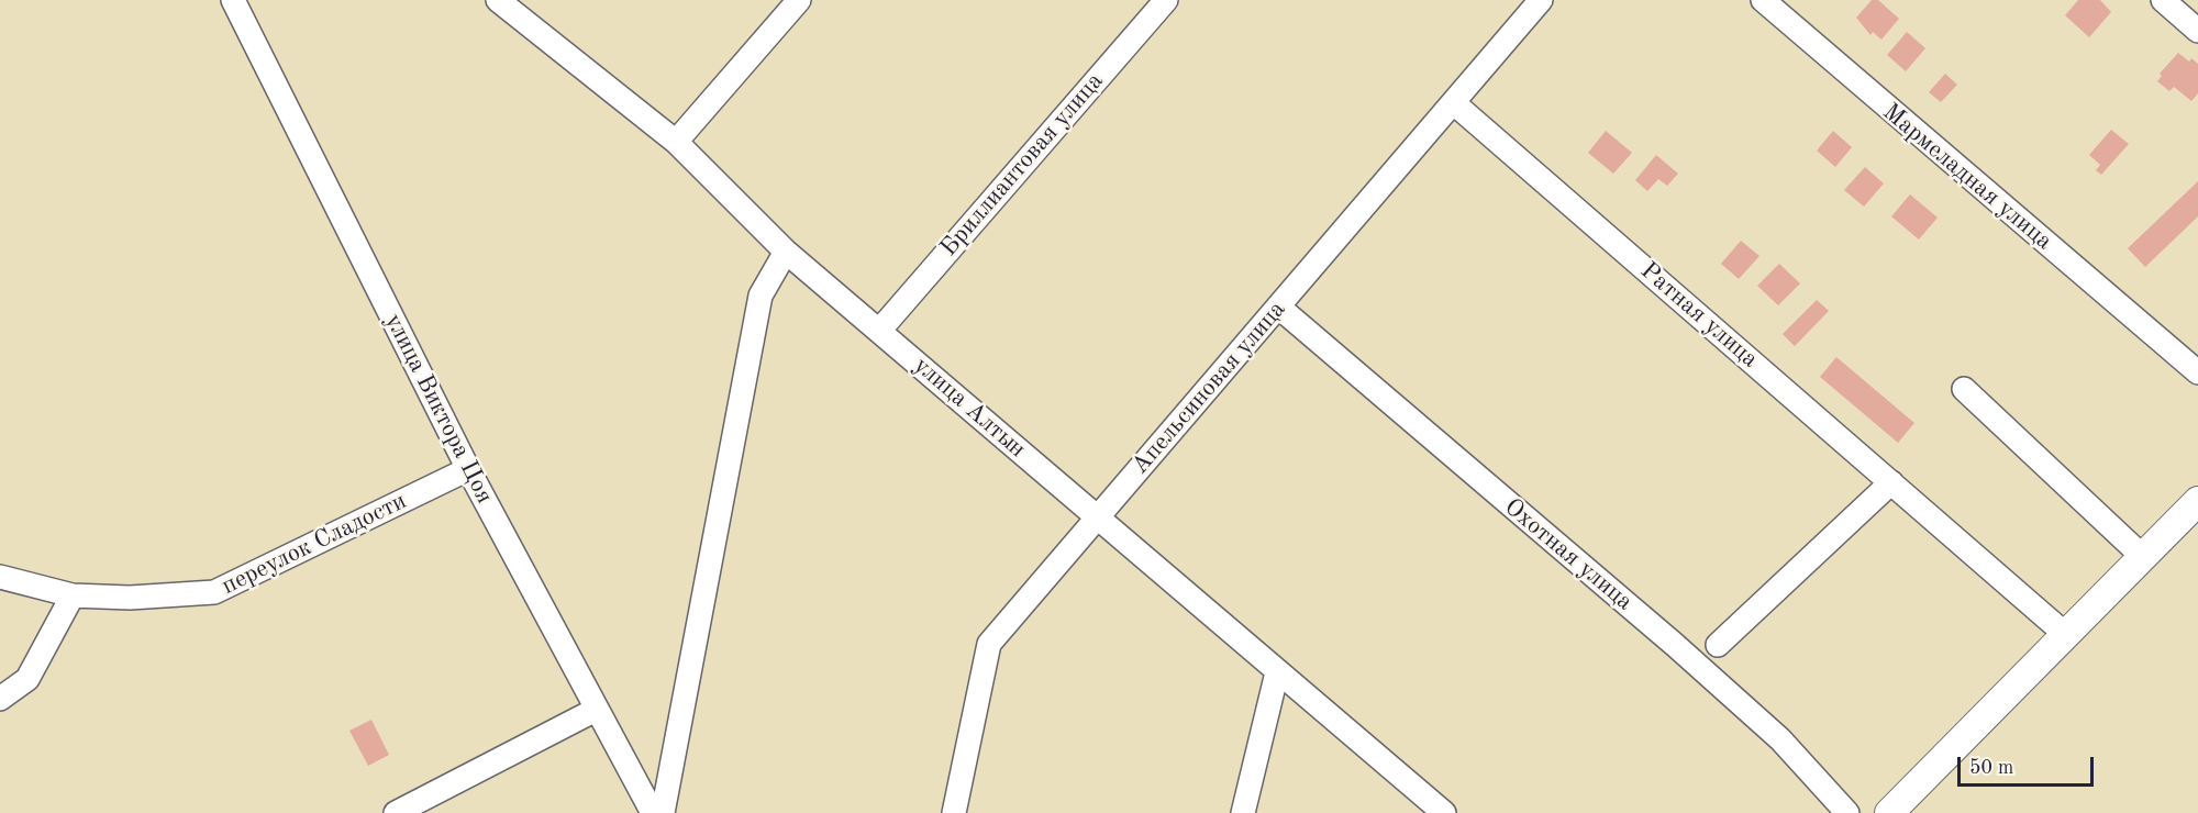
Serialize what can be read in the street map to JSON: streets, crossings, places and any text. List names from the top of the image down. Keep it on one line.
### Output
{"streets":{"street":["Бриллиантовая улица","Мармеладная улица","Ратная улица","Апельсиновая улица","улица Алтын","улица Виктора Цоя","переулок Сладости","Охотная улица"]},"crossings":[["Бриллиантовая улица","улица Алтын"],["Ратная улица","Апельсиновая улица"],["Апельсиновая улица","улица Алтын"],["Апельсиновая улица","Охотная улица"],["улица Виктора Цоя","переулок Сладости"]],"scale_bar":"50 m"}
